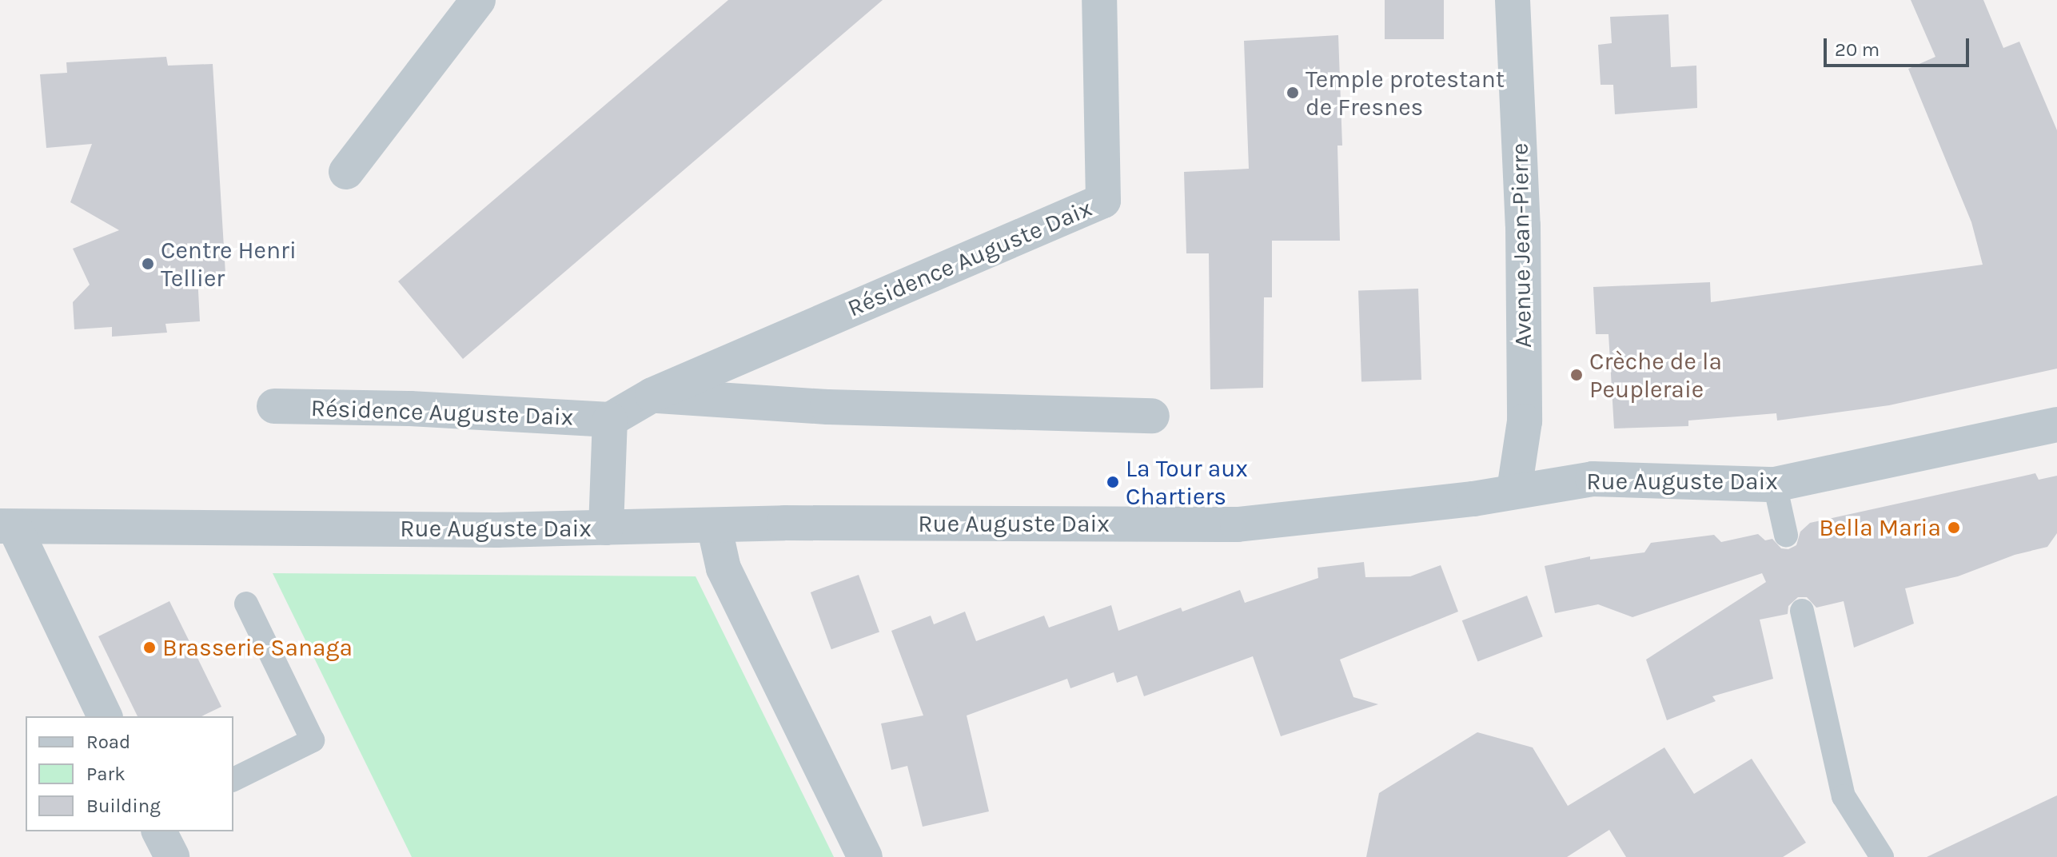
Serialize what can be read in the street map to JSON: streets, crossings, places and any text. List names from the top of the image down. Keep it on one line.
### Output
{"streets":{"street":["Avenue Jean-Pierre","Résidence Auguste Daix","Rue Auguste Daix"]},"crossings":[["Avenue Jean-Pierre","Rue Auguste Daix"]],"places":["Temple protestant de Fresnes","Centre Henri Tellier","Crèche de la Peupleraie","La Tour aux Chartiers","Bella Maria","Brasserie Sanaga"],"legend":["Road","Park","Building"],"scale_bar":"20 m"}
